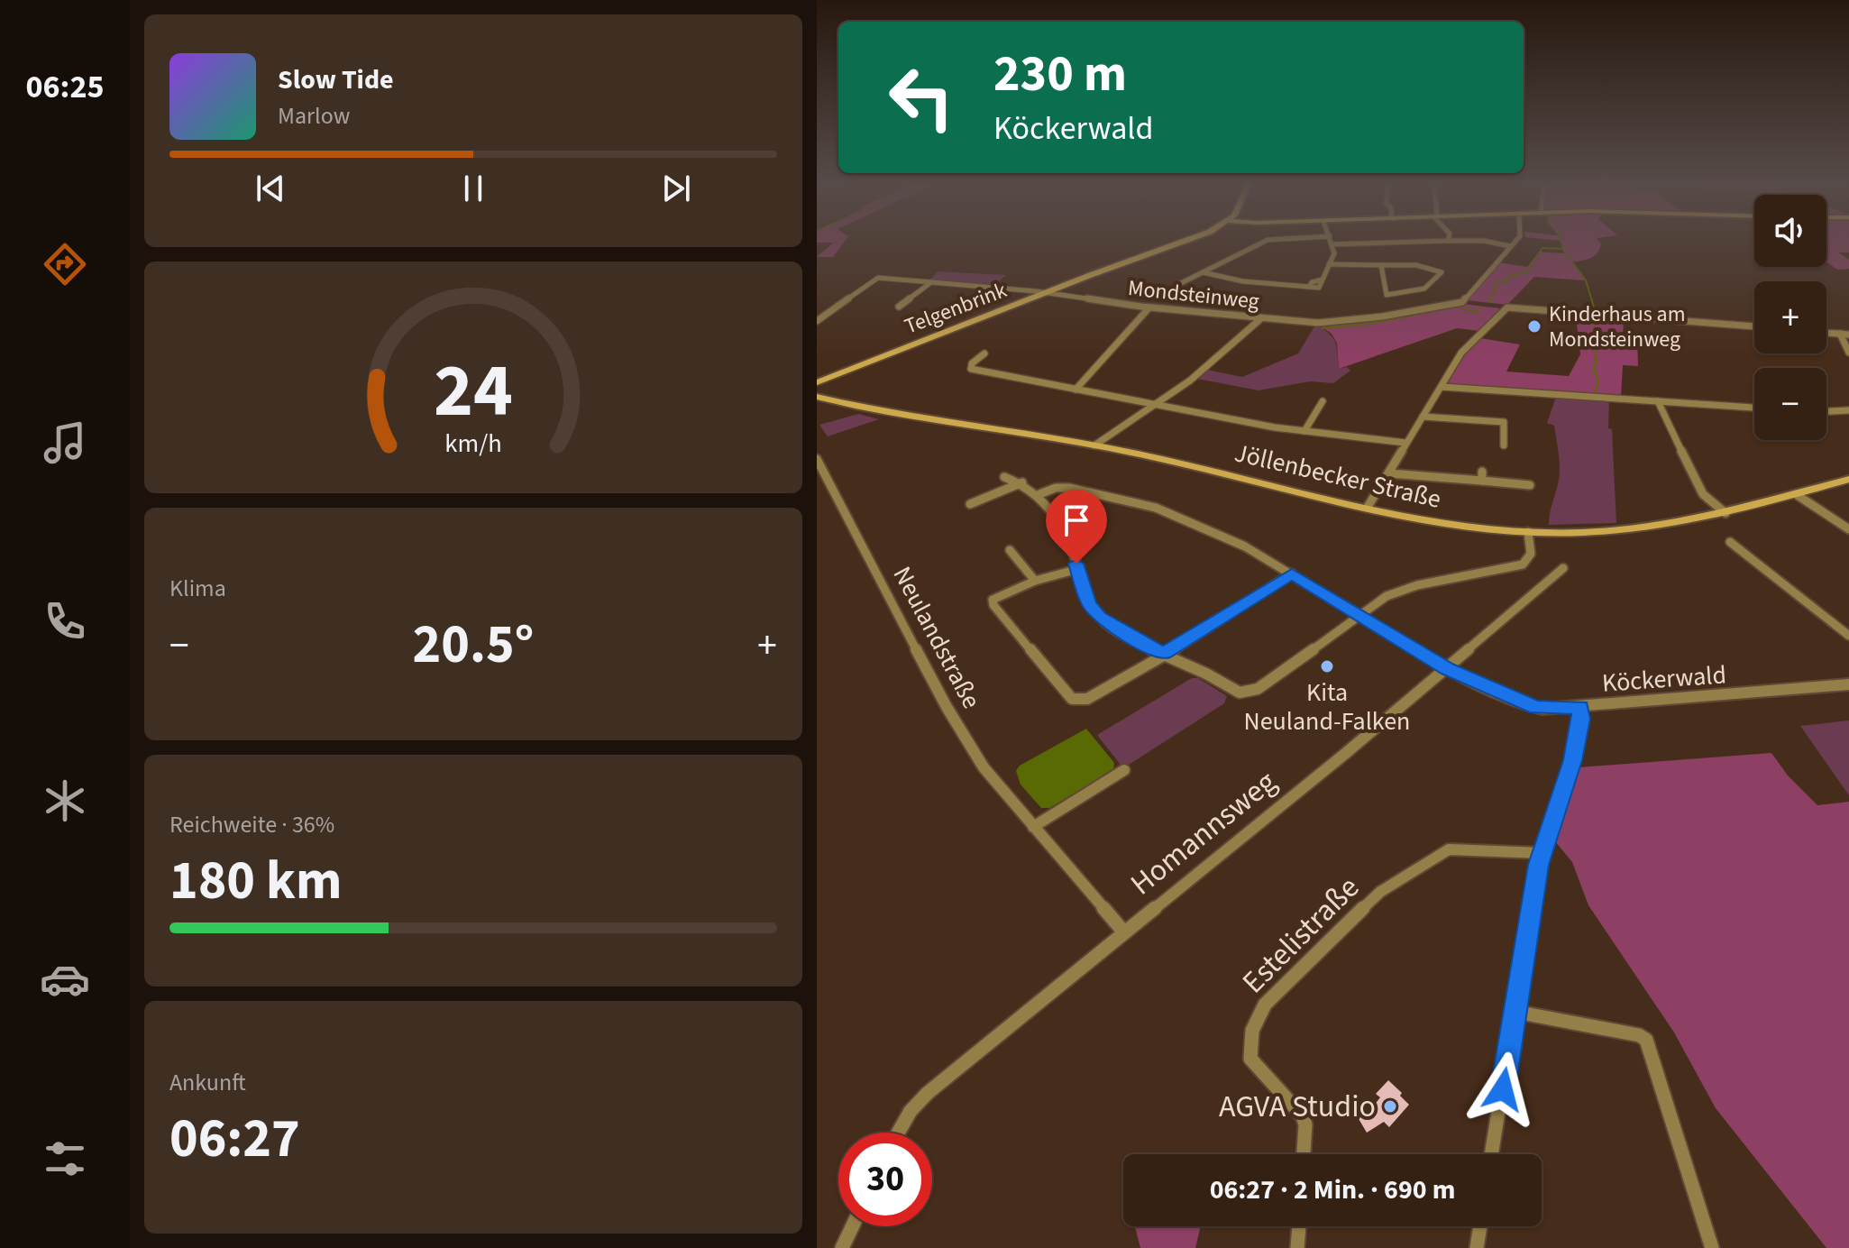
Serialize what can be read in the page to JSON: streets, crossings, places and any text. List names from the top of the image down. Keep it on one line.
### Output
{"streets":{"street":["Mondsteinweg","Telgenbrink","Jöllenbecker Straße","Neulandstraße","Köckerwald","Homannsweg","Estelistraße"]},"crossings":[["Mondsteinweg","Telgenbrink"],["Neulandstraße","Homannsweg"],["Köckerwald","Homannsweg"]],"places":["Kinderhaus am Mondsteinweg","Kita Neuland-Falken","AGVA Studio"],"page":{"tabs":"06:25","turn":["230 m","Köckerwald"],"song":["Slow Tide","Marlow"],"map_buttons":["+","−"],"tile":["Klima",["Reichweite · 36%","180 km"],["Ankunft","06:27"]],"heat":["−","20.5°","+"],"limit":"30","trip":"06:27 · 2 Min. · 690 m","gauge":["24","km/h"]}}
